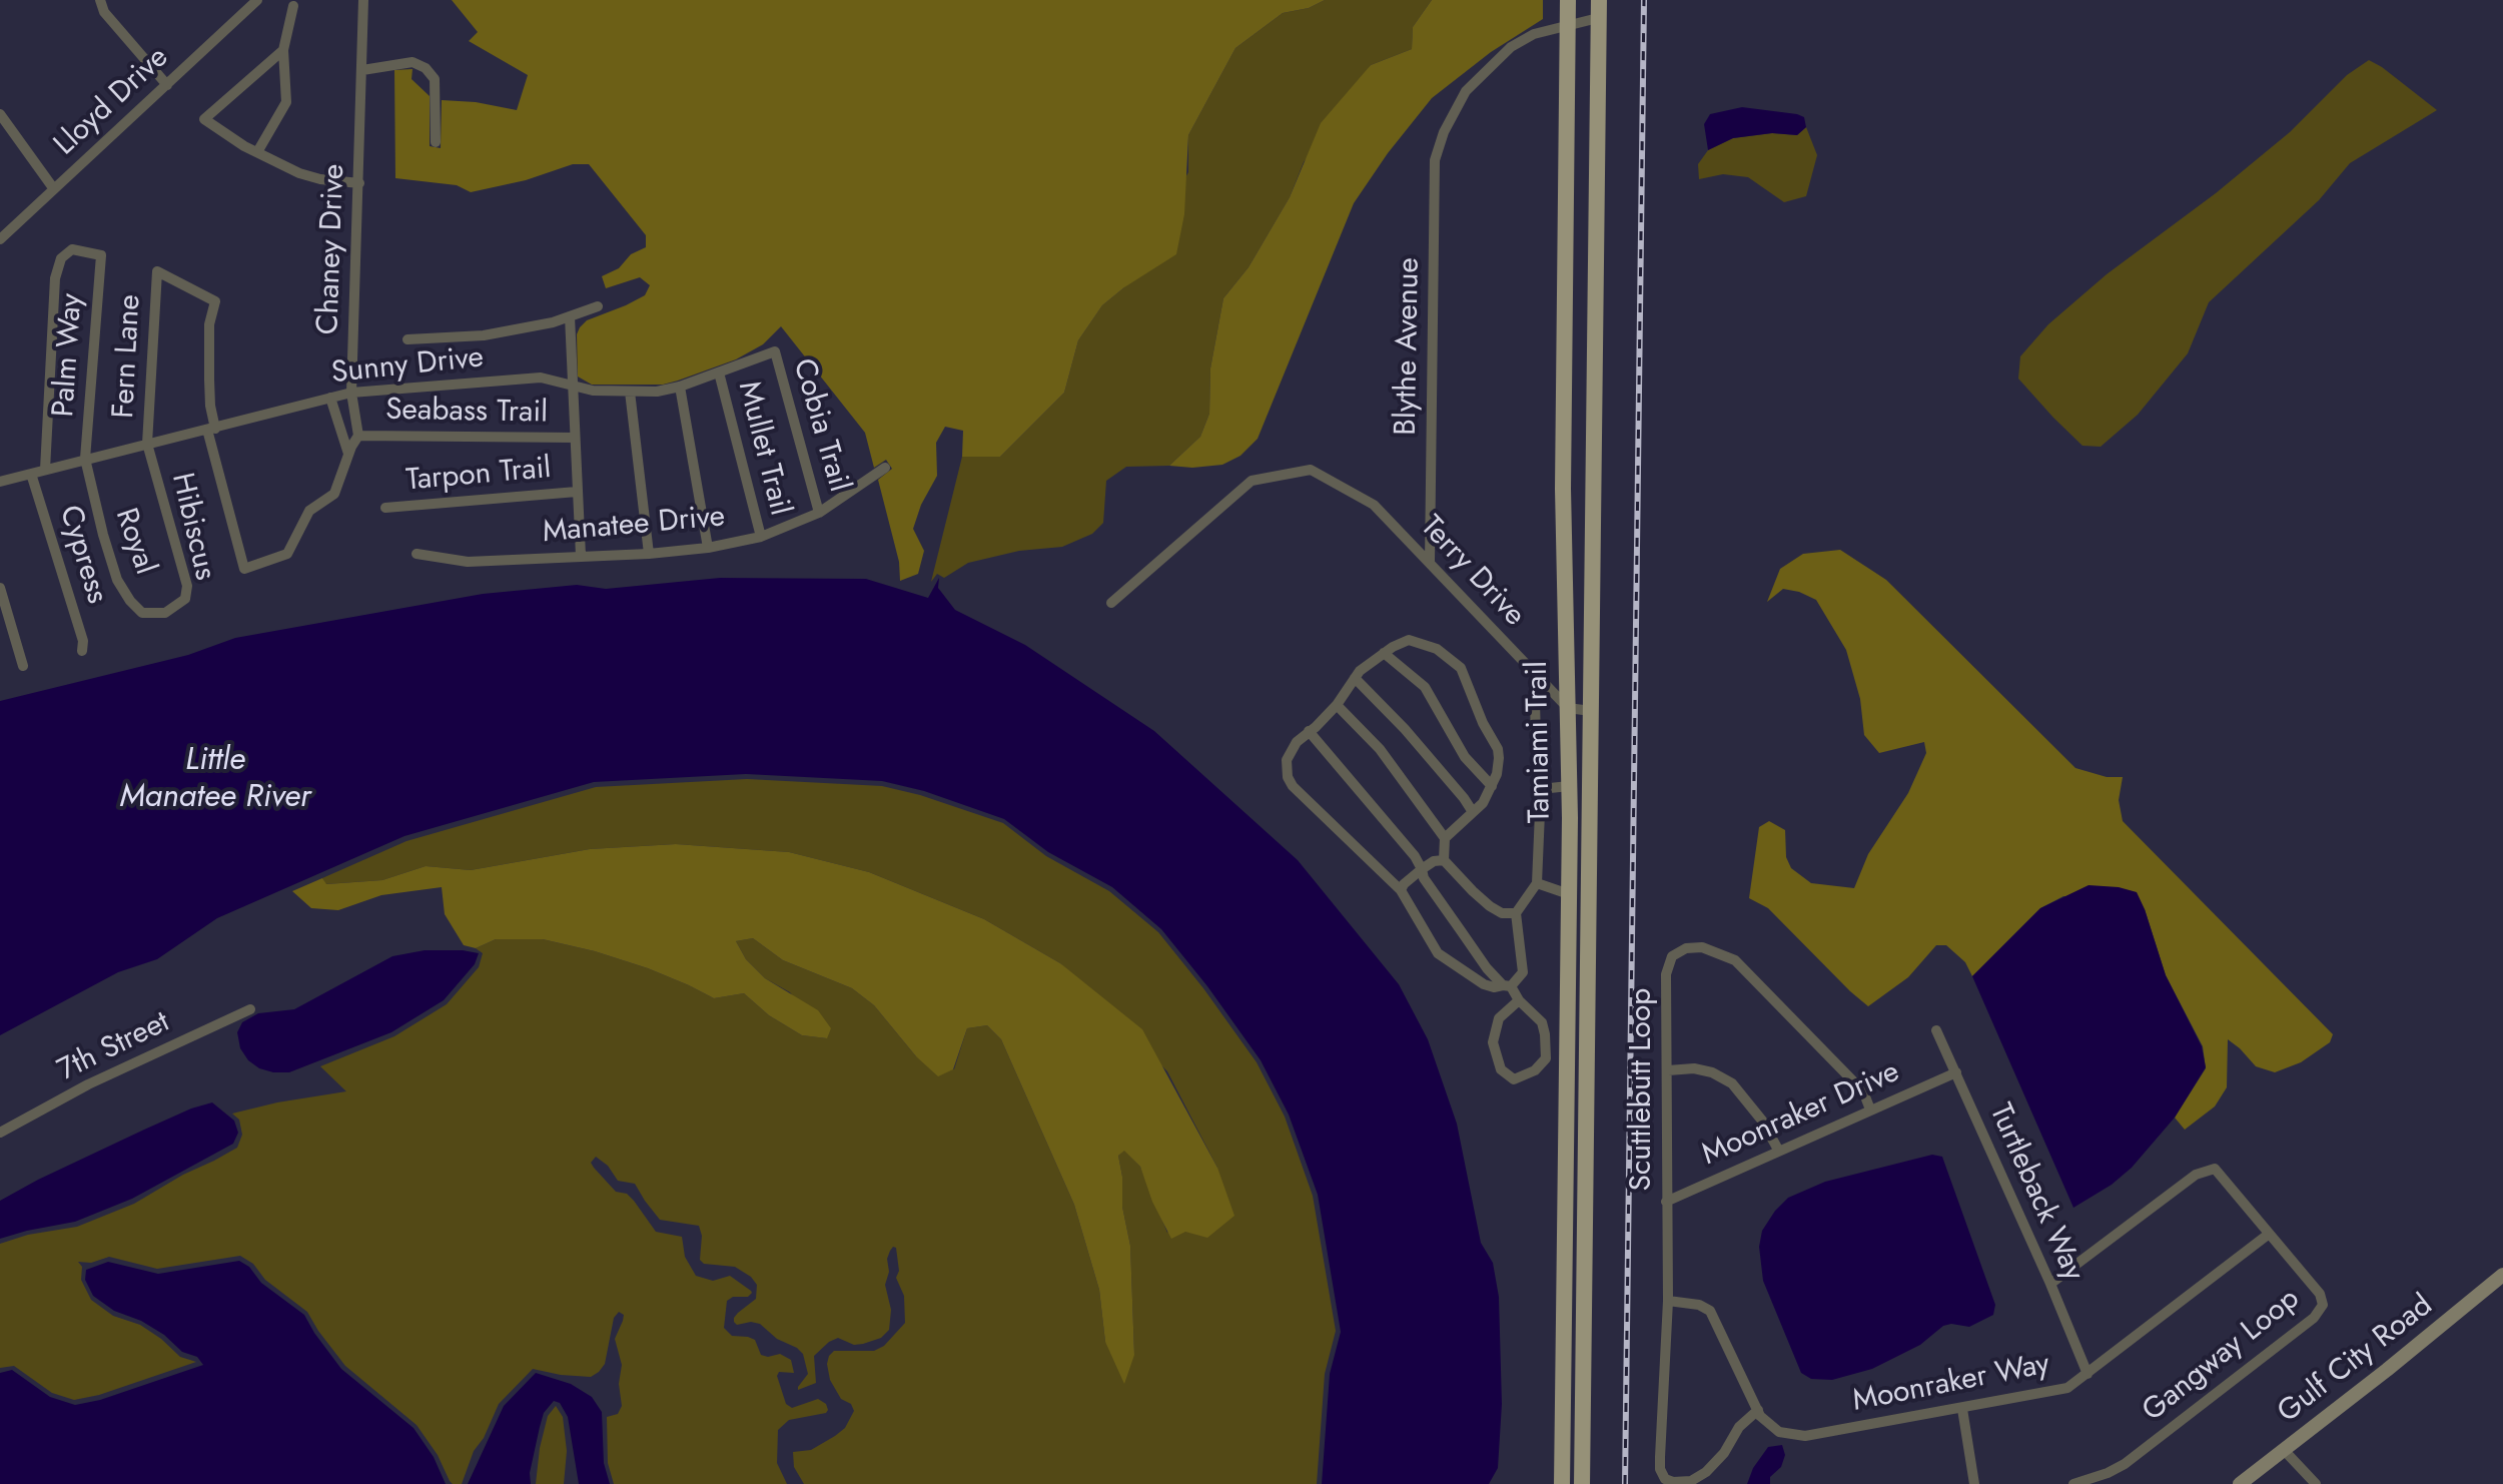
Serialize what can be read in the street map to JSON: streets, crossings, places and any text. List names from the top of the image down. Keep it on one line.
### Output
{"streets":{"main road":["Tamiami Trail"],"street":["Lloyd Drive","Chaney Drive","Blythe Avenue","Palm Way","Fern Lane","Sunny Drive","Seabass Trail","Cobia Trail","Mullet Trail","Tarpon Trail","Manatee Drive","Hibiscus","Royal","Cypress","Terry Drive","7th Street","Scuttlebutt Loop","Moonraker Drive","Turtleback Way","Gangway Loop","Gulf City Road","Moonraker Way"]},"crossings":[["Chaney Drive","Sunny Drive"],["Chaney Drive","Seabass Trail"],["Blythe Avenue","Terry Drive"],["Blythe Avenue","Tamiami Trail"],["Palm Way","Sunny Drive"],["Palm Way","Royal"],["Fern Lane","Sunny Drive"],["Fern Lane","Hibiscus"],["Sunny Drive","Cobia Trail"],["Sunny Drive","Mullet Trail"],["Sunny Drive","Hibiscus"],["Sunny Drive","Royal"],["Sunny Drive","Cypress"],["Cobia Trail","Manatee Drive"],["Mullet Trail","Manatee Drive"],["Hibiscus","Royal"],["Terry Drive","Tamiami Trail"],["Scuttlebutt Loop","Moonraker Drive"],["Scuttlebutt Loop","Moonraker Way"],["Moonraker Drive","Turtleback Way"],["Turtleback Way","Gangway Loop"],["Turtleback Way","Moonraker Way"],["Gangway Loop","Moonraker Way"]],"water":["Little Manatee River"]}
